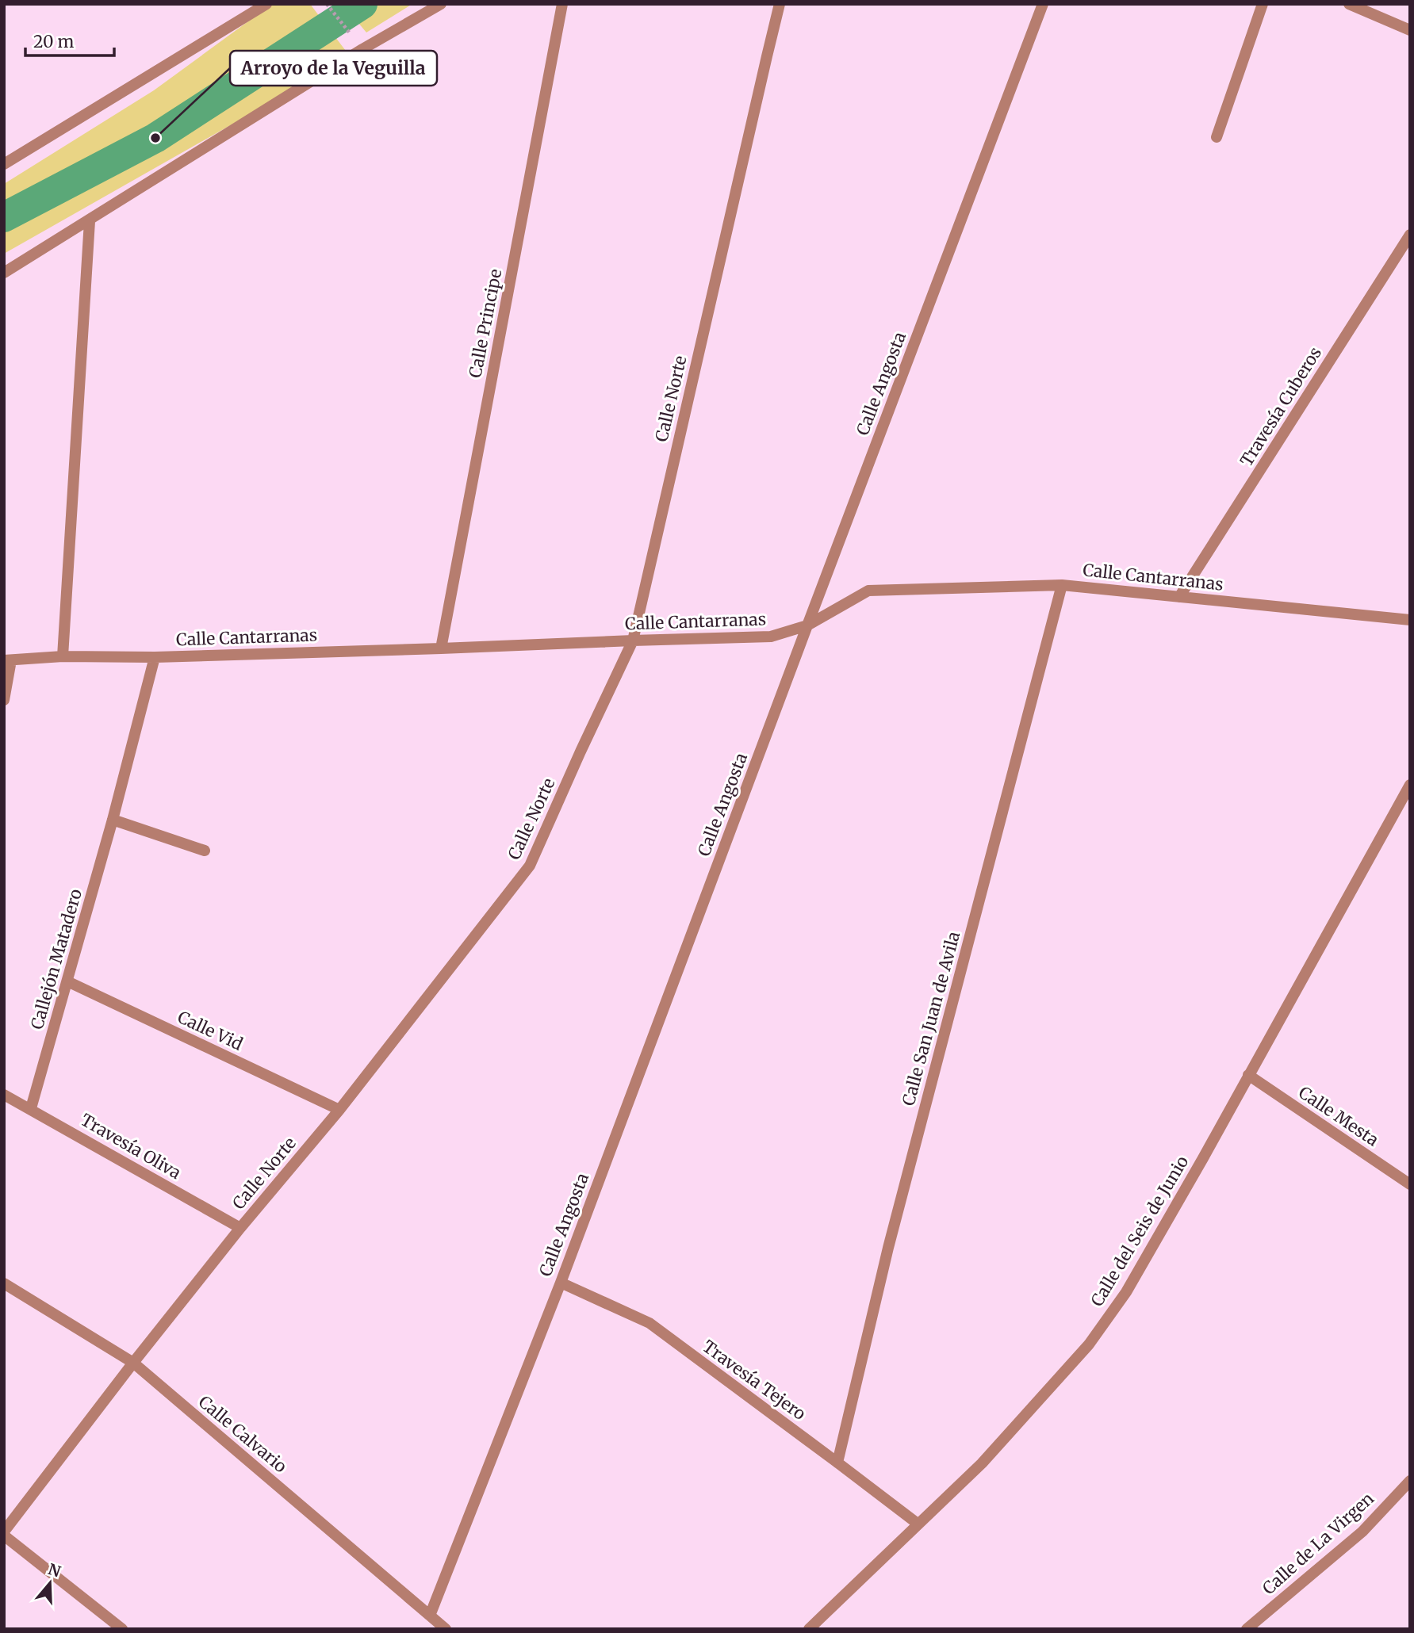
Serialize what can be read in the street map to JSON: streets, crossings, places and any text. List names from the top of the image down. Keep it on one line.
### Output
{"streets":{"street":["Calle Principe","Calle Angosta","Calle Norte","Travesía Cuberos","Calle Cantarranas","Callejón Matadero","Calle San Juan de Avila","Calle Vid","Calle Mesta","Travesía Oliva","Calle del Seis de Junio","Travesía Tejero","Calle Calvario","Calle de La Virgen"]},"crossings":[["Calle Principe","Calle Cantarranas"],["Calle Angosta","Calle Cantarranas"],["Calle Angosta","Travesía Tejero"],["Calle Angosta","Calle Calvario"],["Calle Norte","Calle Cantarranas"],["Calle Norte","Calle Vid"],["Calle Norte","Travesía Oliva"],["Calle Norte","Calle Calvario"],["Travesía Cuberos","Calle Cantarranas"],["Calle Cantarranas","Callejón Matadero"],["Calle Cantarranas","Calle San Juan de Avila"],["Callejón Matadero","Calle Vid"],["Callejón Matadero","Travesía Oliva"],["Calle San Juan de Avila","Travesía Tejero"],["Calle Mesta","Calle del Seis de Junio"],["Calle del Seis de Junio","Travesía Tejero"]],"places":["Arroyo de la Veguilla"],"scale_bar":"20 m","north":"top"}
